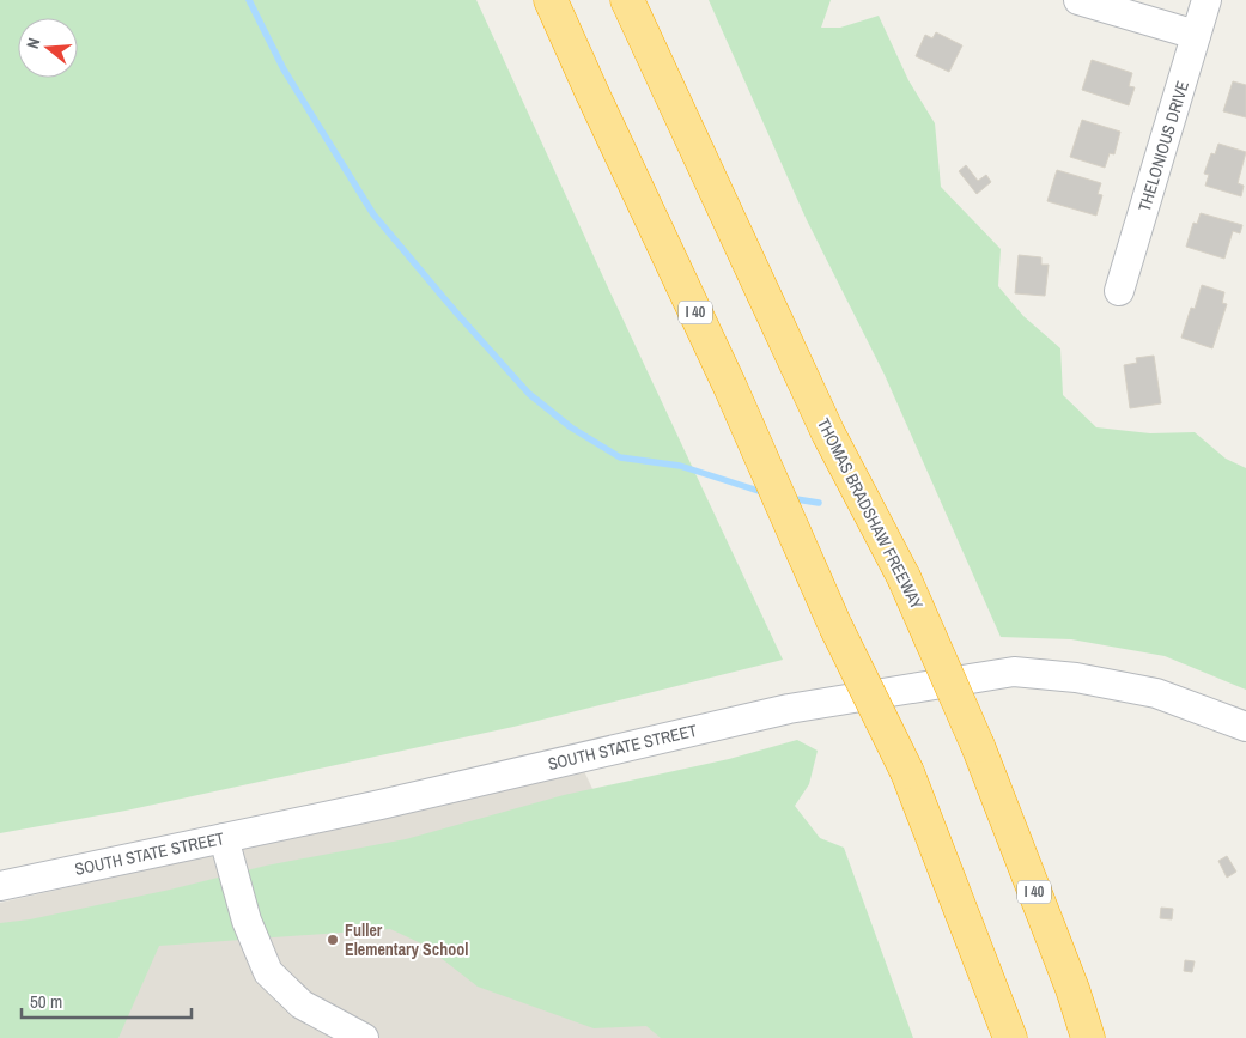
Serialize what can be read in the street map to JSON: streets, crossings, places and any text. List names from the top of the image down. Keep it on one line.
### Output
{"streets":{"highway":["I 40","THOMAS BRADSHAW FREEWAY"],"street":["THELONIOUS DRIVE","SOUTH STATE STREET"]},"places":["Fuller Elementary School"],"scale_bar":"50 m","north":"left"}
